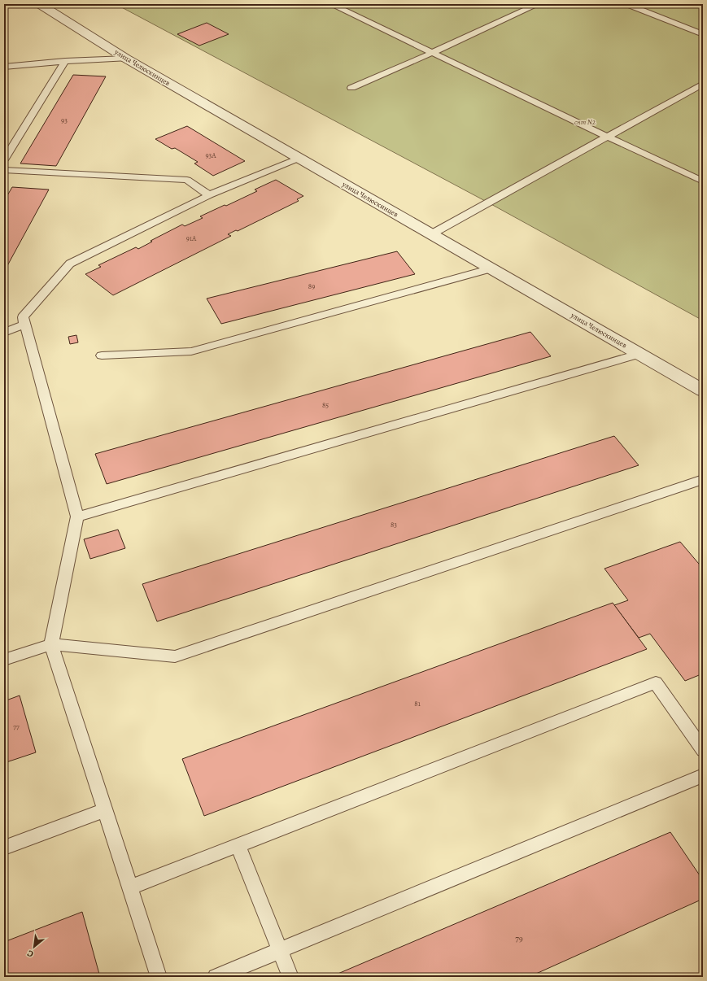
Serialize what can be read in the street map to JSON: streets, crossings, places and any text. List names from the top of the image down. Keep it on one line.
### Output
{"streets":{"street":["улица Челюскинцев"]},"parks":["снт N2"],"house_numbers":["93","93А","91А","89","85","83","81","77","79"],"north":"bottom left"}
